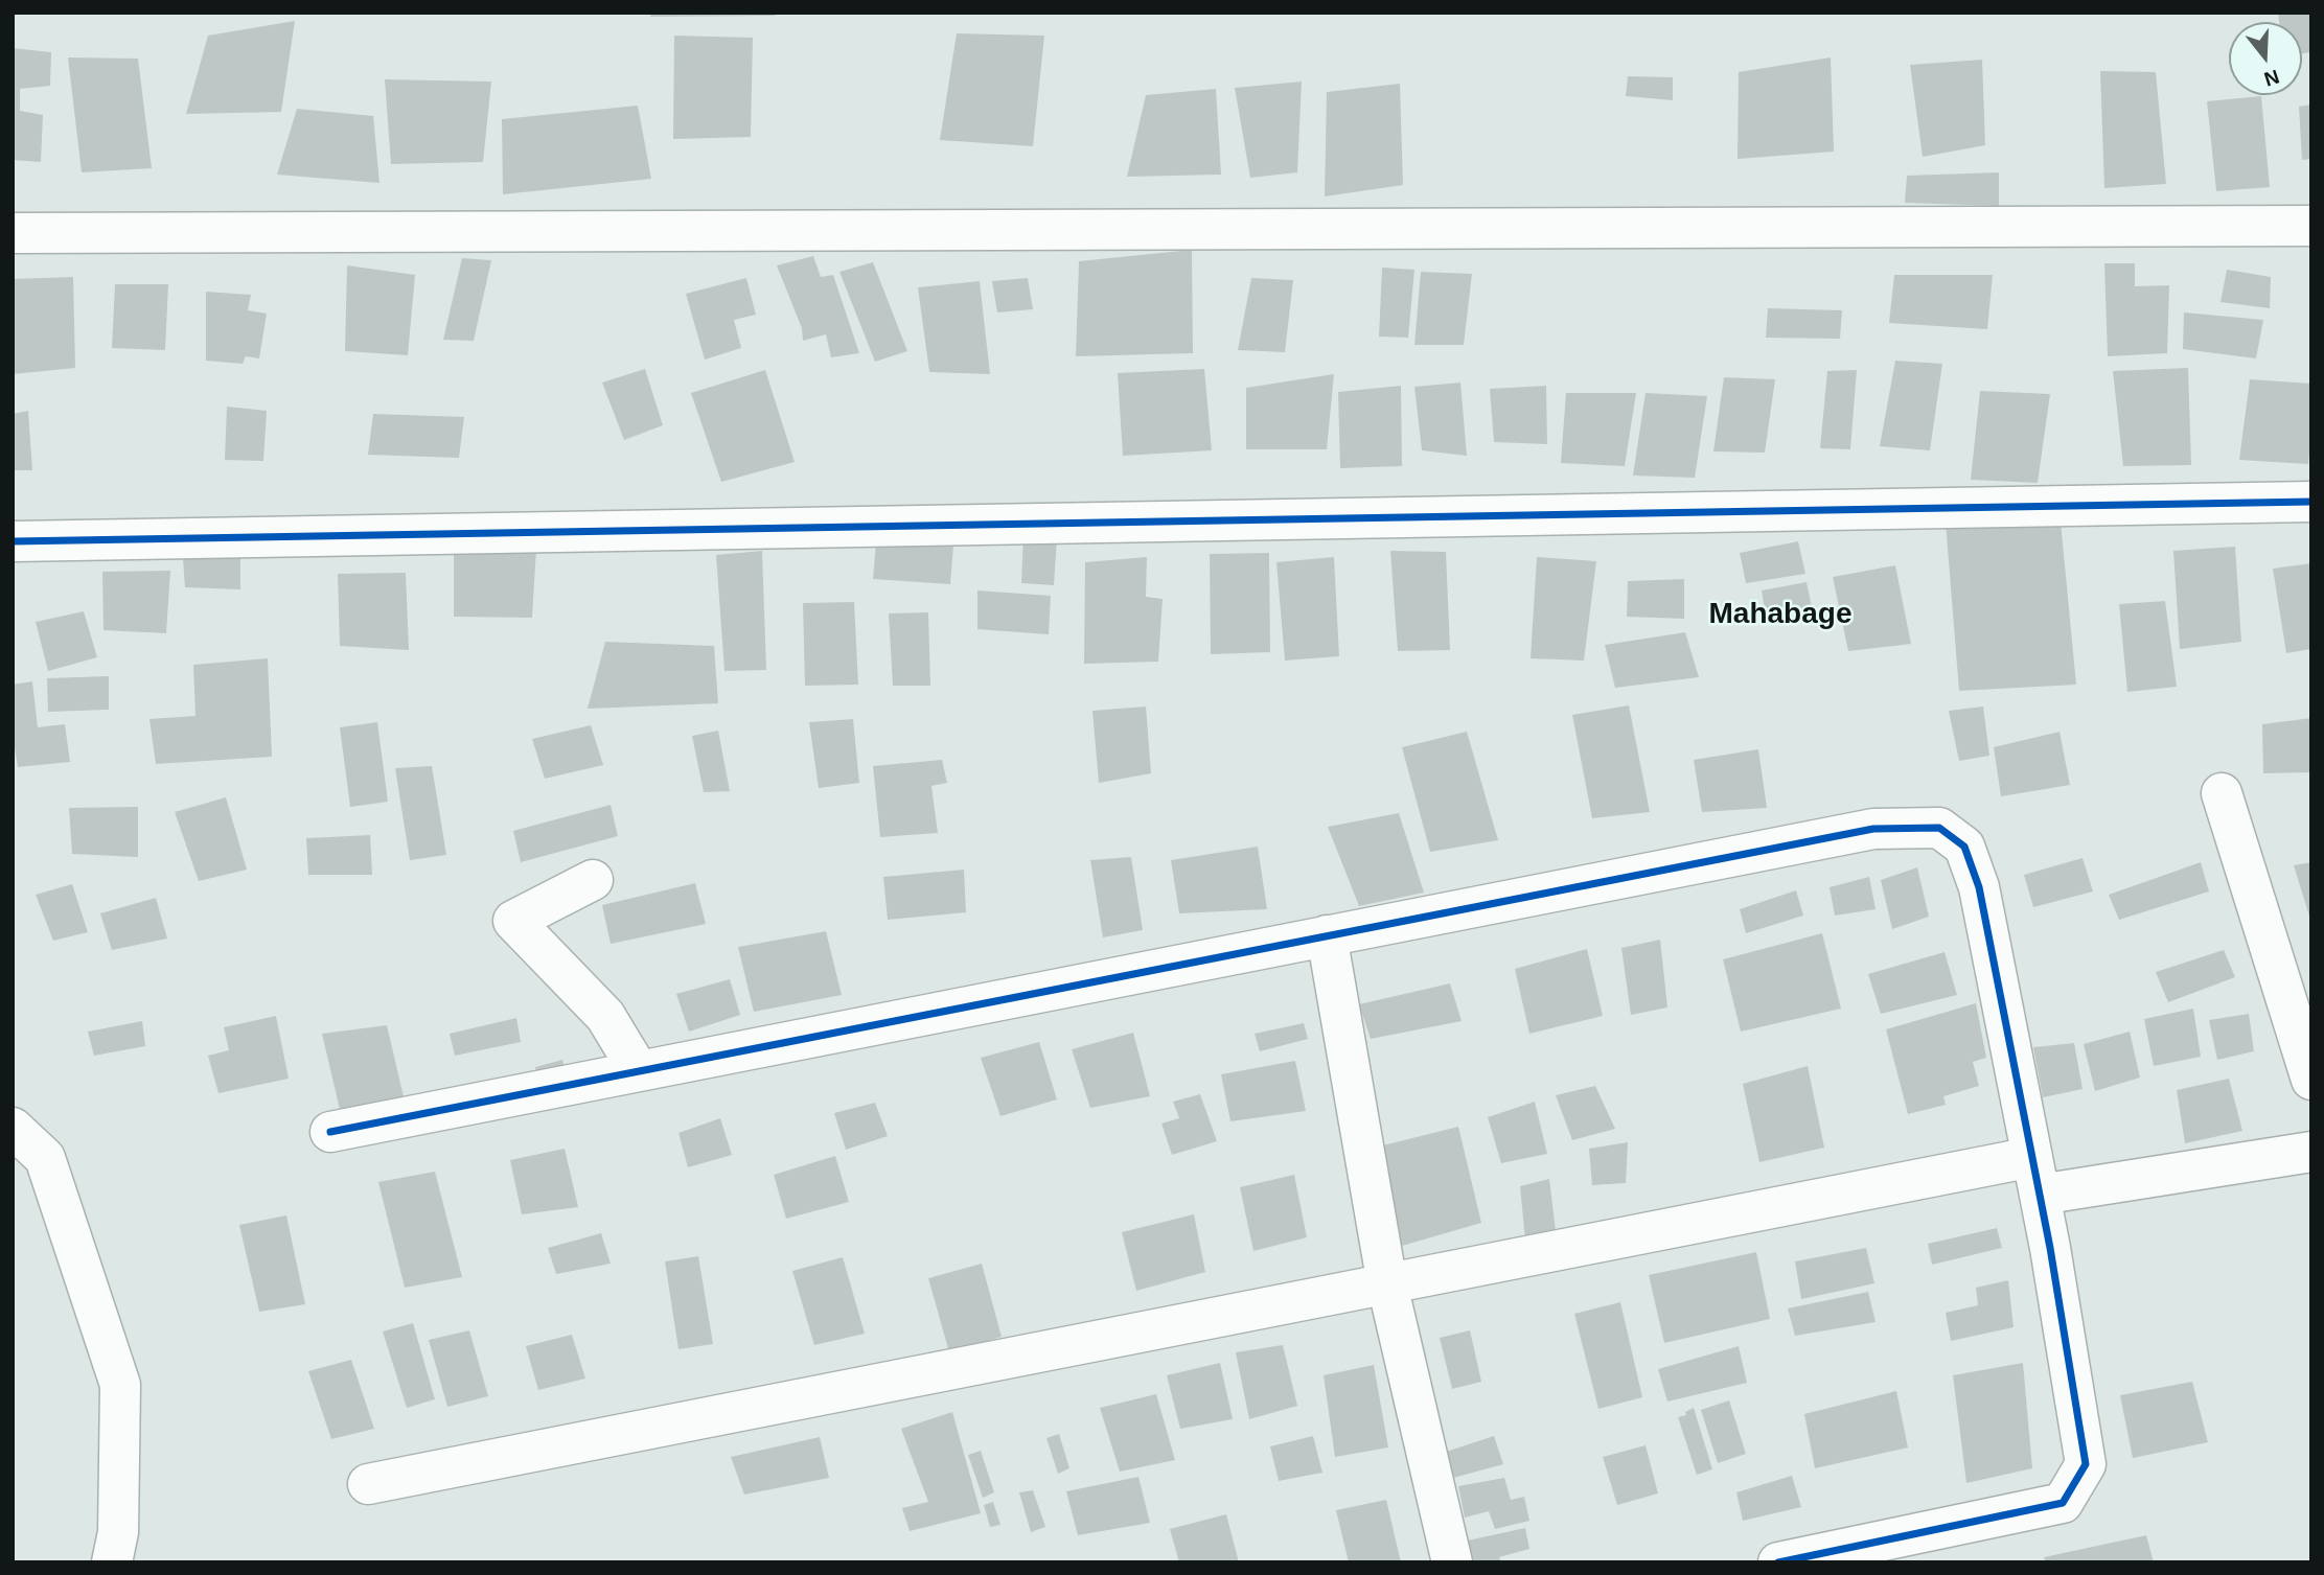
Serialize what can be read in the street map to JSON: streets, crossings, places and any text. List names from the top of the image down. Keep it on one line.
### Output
{"districts":["Mahabage"],"north":"bottom"}
